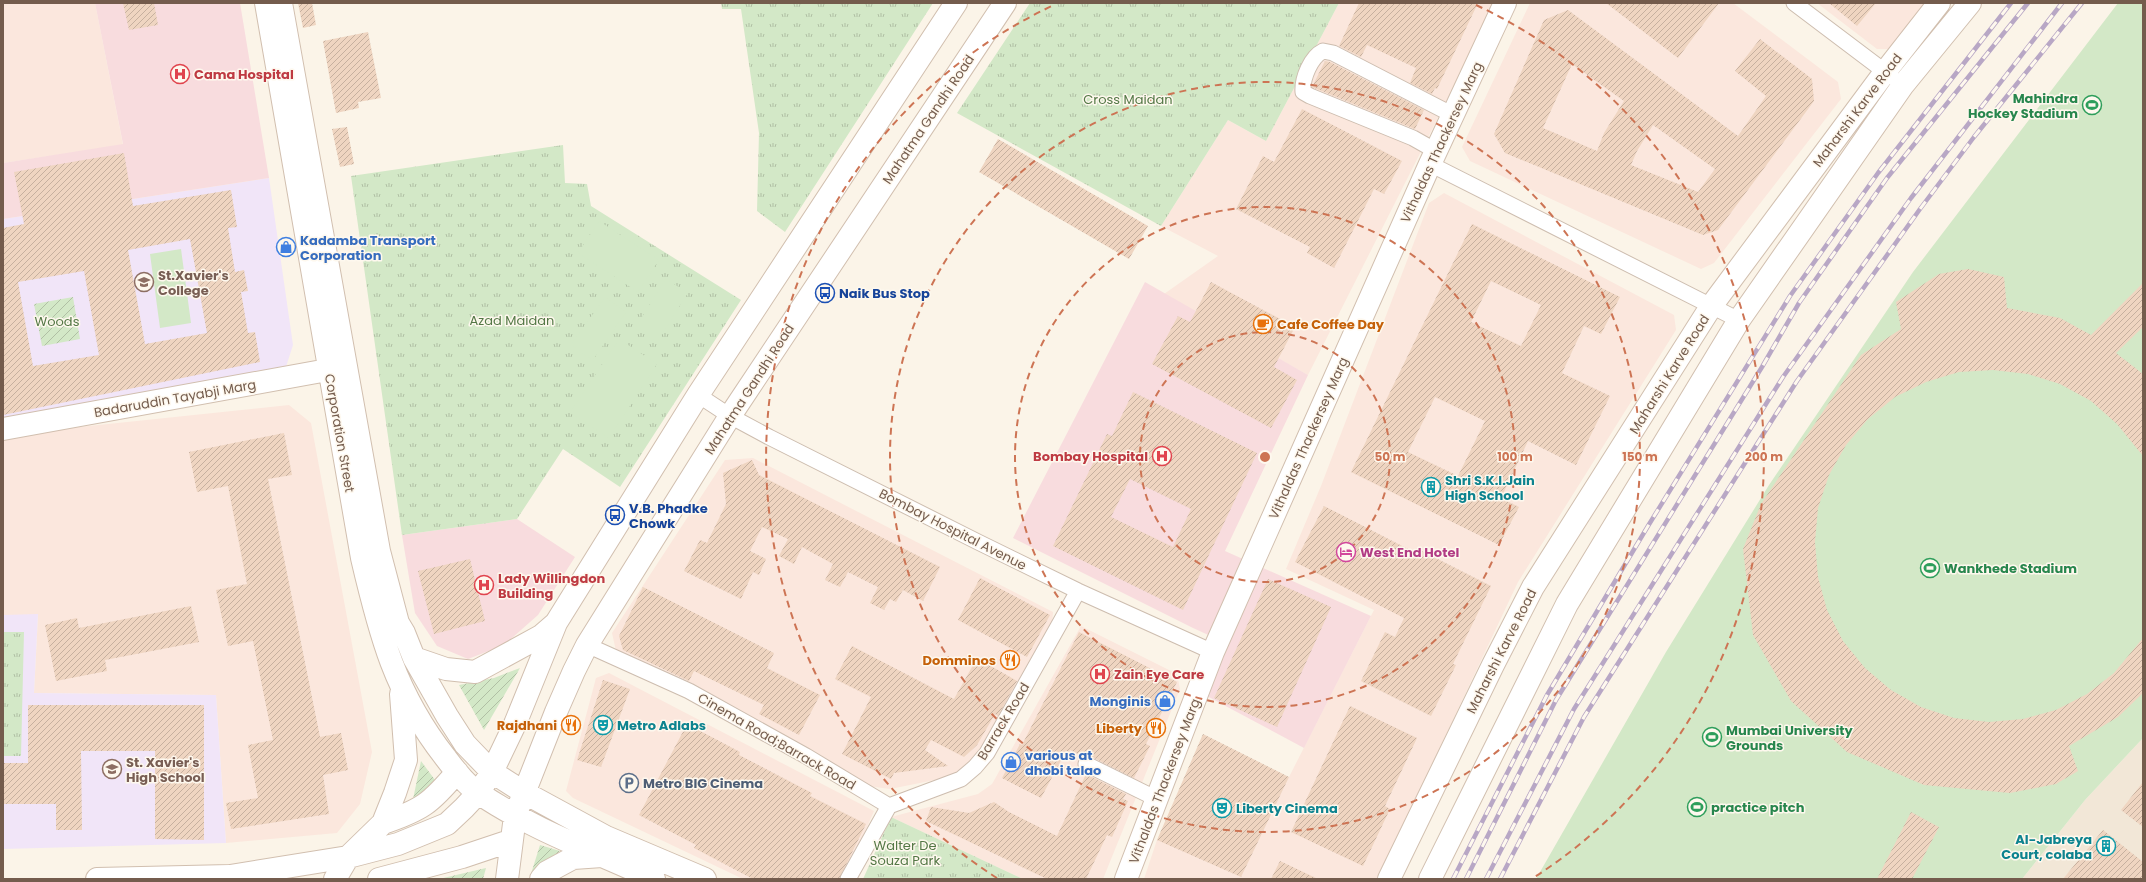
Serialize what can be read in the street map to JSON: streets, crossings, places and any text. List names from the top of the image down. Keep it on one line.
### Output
{"streets":{"main road":["Maharshi Karve Road","Mahatma Gandhi Road","Vithaldas Thackersey Marg","Badaruddin Tayabji Marg","Corporation Street"],"street":["Bombay Hospital Avenue","Barrack Road","Cinema Road;Barrack Road"]},"crossings":[["Mahatma Gandhi Road","Corporation Street"],["Mahatma Gandhi Road","Bombay Hospital Avenue"],["Mahatma Gandhi Road","Cinema Road;Barrack Road"],["Vithaldas Thackersey Marg","Bombay Hospital Avenue"],["Badaruddin Tayabji Marg","Corporation Street"],["Bombay Hospital Avenue","Barrack Road"],["Barrack Road","Cinema Road;Barrack Road"]],"parks":["Cross Maidan","Azad Maidan","Woods","Walter De Souza Park"],"places":{"hospital":["Cama Hospital","Bombay Hospital","Lady Willingdon Building","Zain Eye Care"],"sports":["Mahindra Hockey Stadium","Wankhede Stadium","Mumbai University Grounds","practice pitch"],"shop":["Kadamba Transport Corporation","Monginis","various at dhobi talao"],"school or university":["St.Xavier's College","St. Xavier's High School"],"bus stop":["Naik Bus Stop","V.B. Phadke Chowk"],"cafe":["Cafe Coffee Day"],"building":["Shri S.K.I.Jain High School","Al-Jabreya Court, colaba"],"hotel":["West End Hotel"],"restaurant":["Domminos","Rajdhani","Liberty"],"theatre":["Metro Adlabs","Liberty Cinema"],"parking":["Metro BIG Cinema"]},"rings":["50 m","100 m","150 m","200 m"]}
